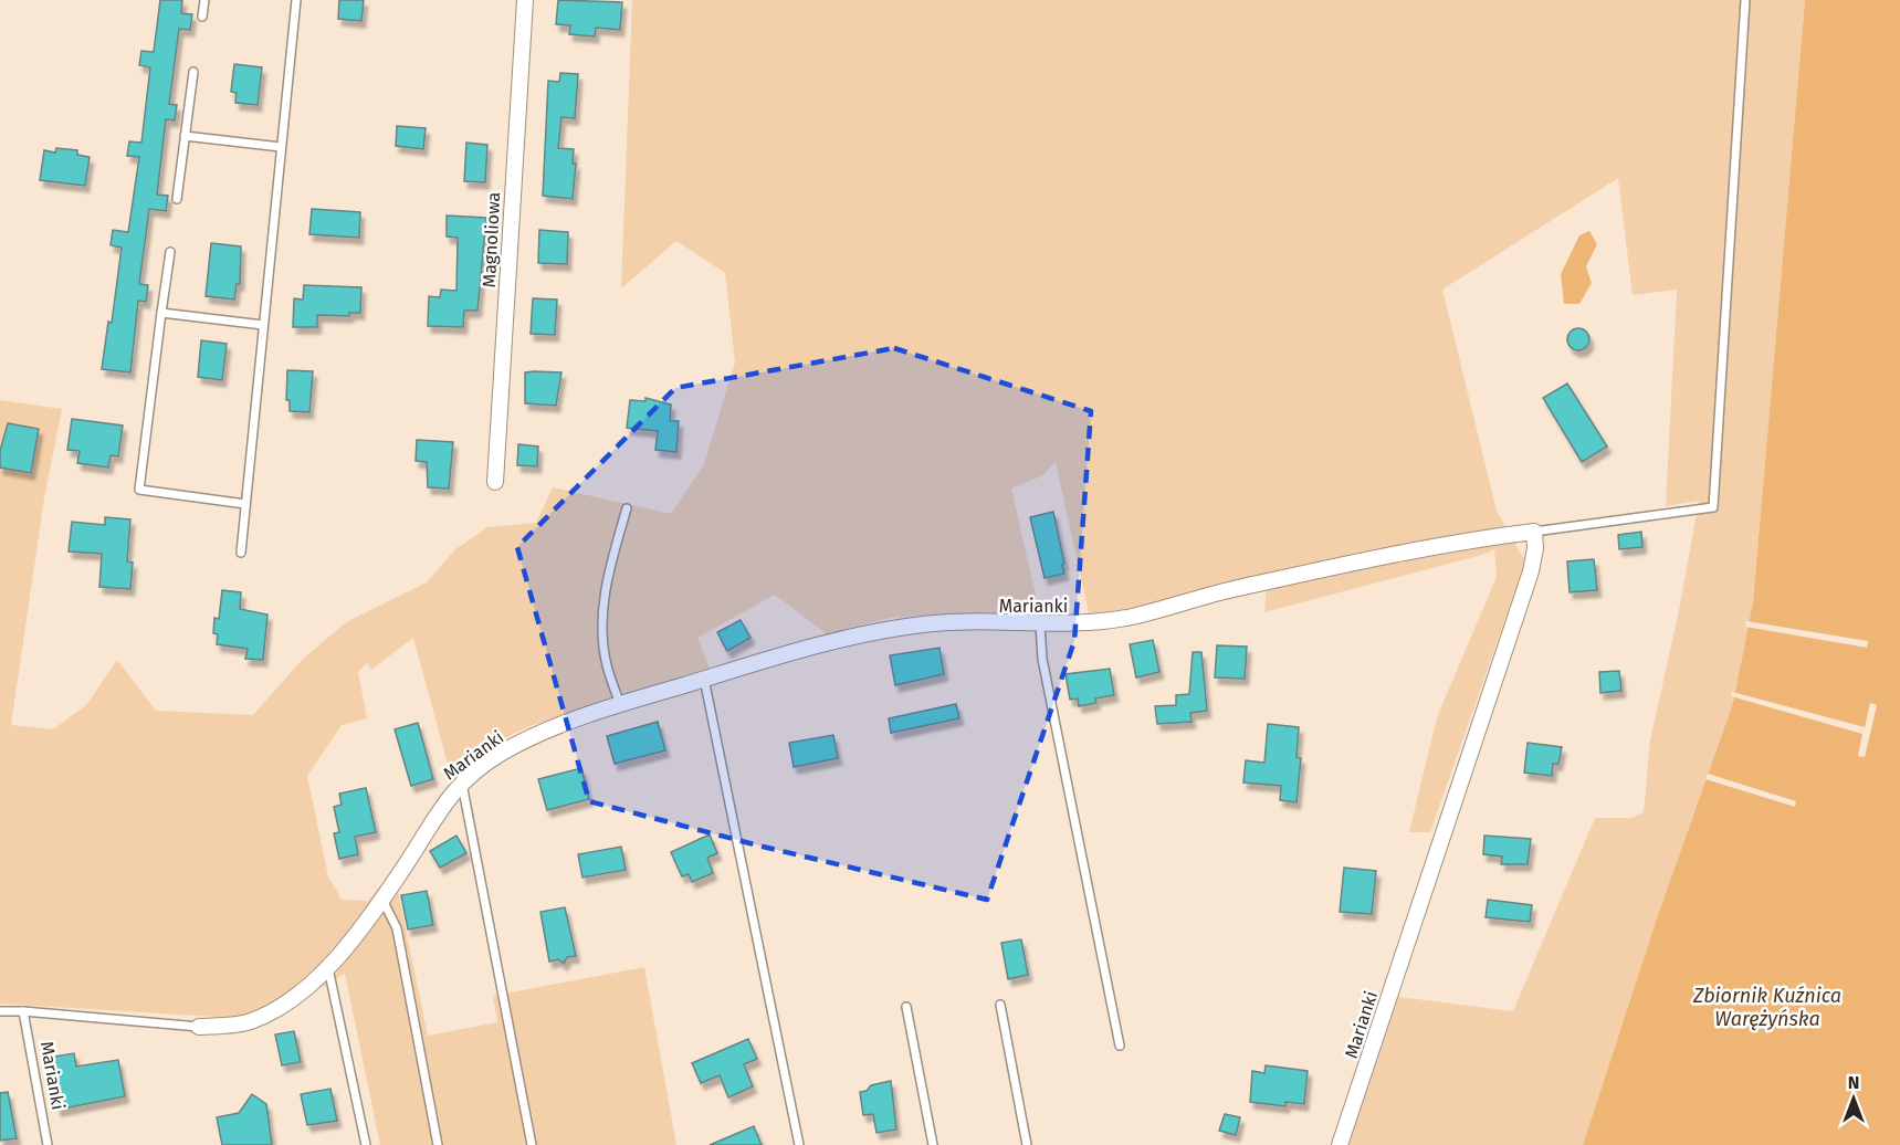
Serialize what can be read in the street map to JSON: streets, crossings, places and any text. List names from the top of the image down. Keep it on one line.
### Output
{"streets":{"street":["Magnoliowa","Marianki"]},"water":["Zbiornik Kuźnica Warężyńska"],"north":"top"}
